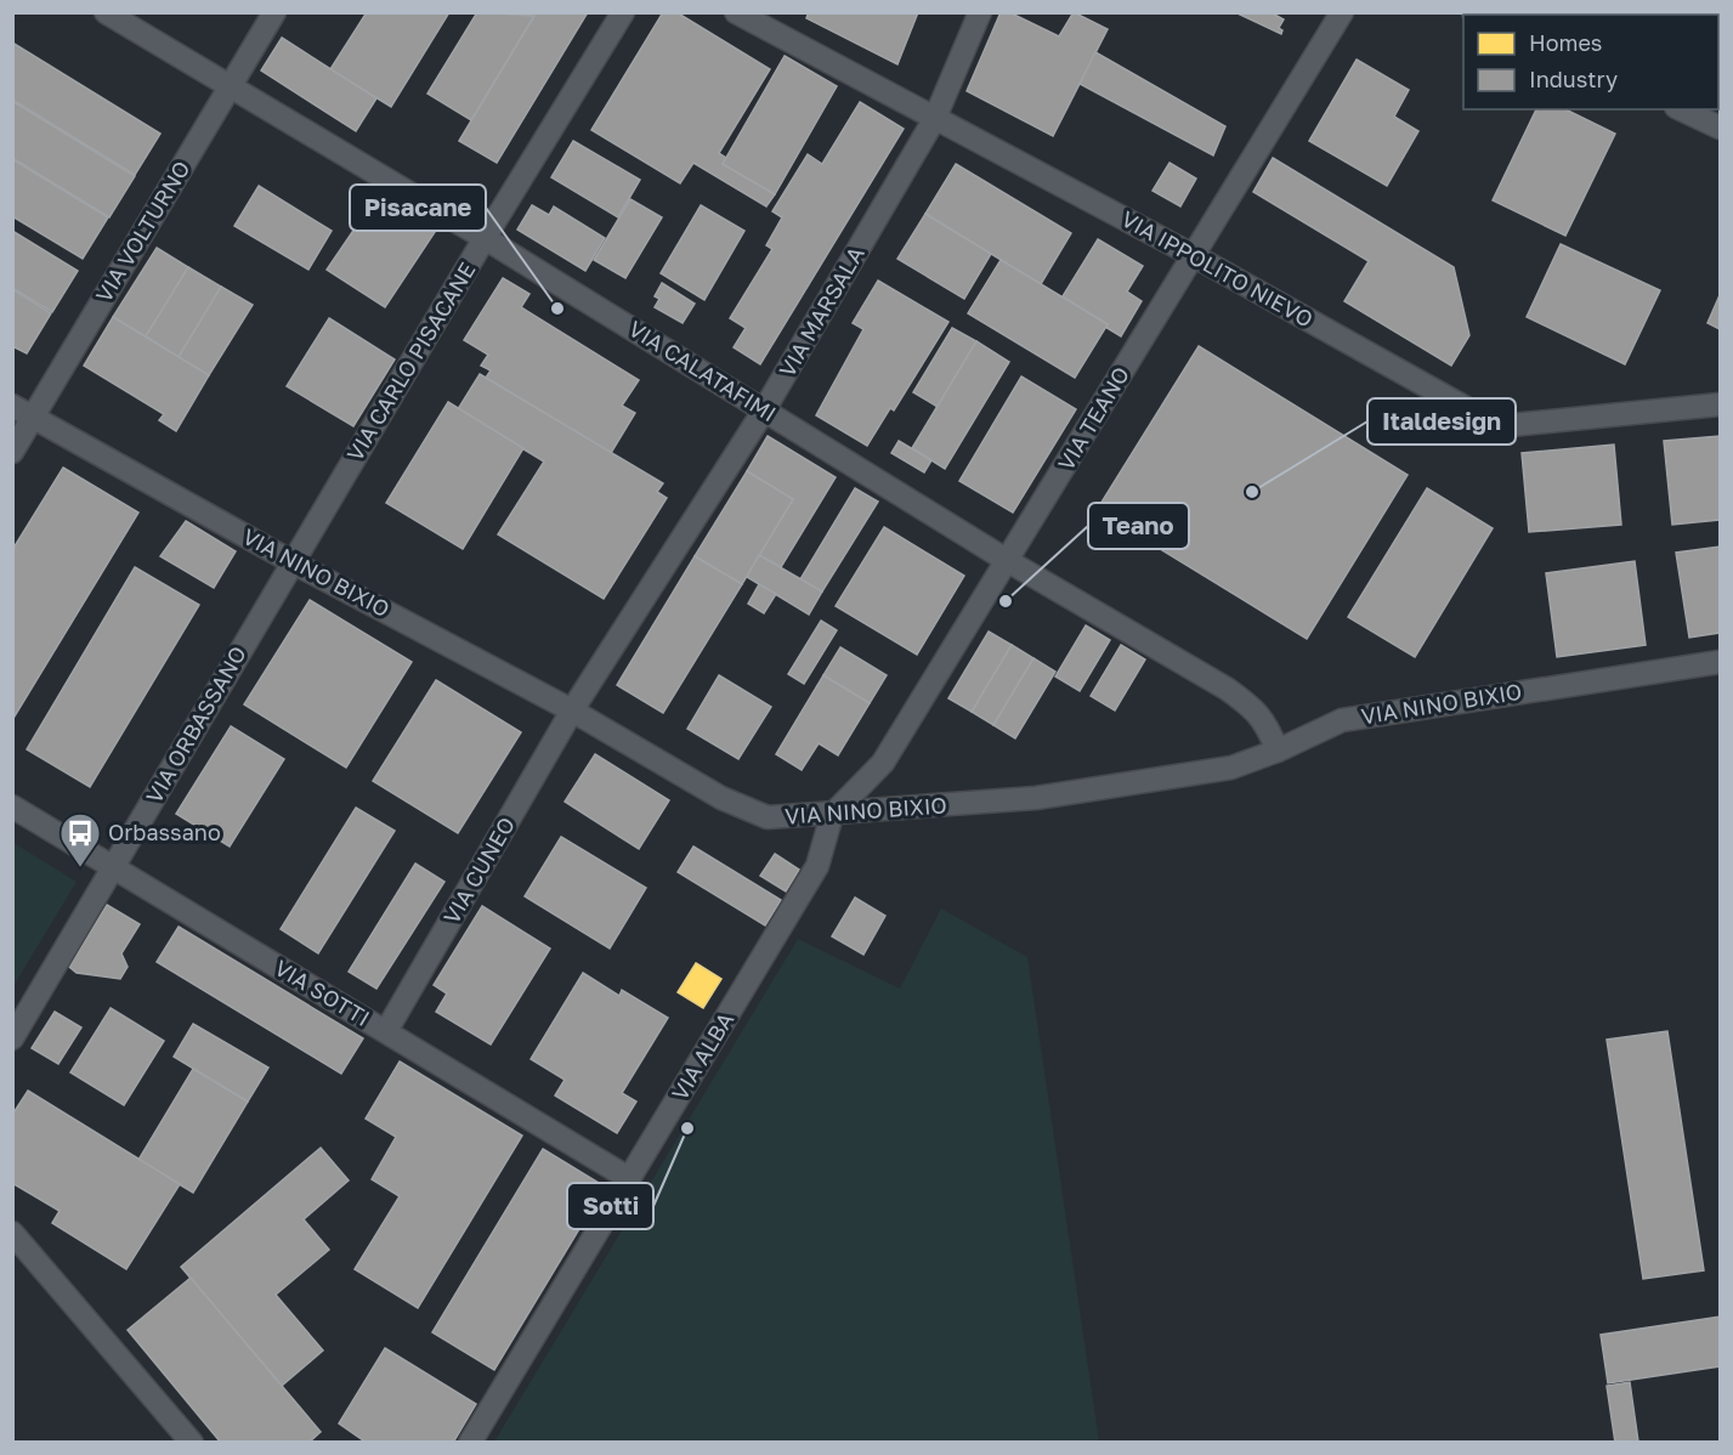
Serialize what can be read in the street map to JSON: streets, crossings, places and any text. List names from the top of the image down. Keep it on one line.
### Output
{"streets":{"street":["VIA VOLTURNO","VIA IPPOLITO NIEVO","VIA MARSALA","VIA CARLO PISACANE","VIA CALATAFIMI","VIA TEANO","VIA NINO BIXIO","VIA ORBASSANO","VIA CUNEO","VIA SOTTI","VIA ALBA"]},"crossings":[["VIA VOLTURNO","VIA CALATAFIMI"],["VIA VOLTURNO","VIA NINO BIXIO"],["VIA IPPOLITO NIEVO","VIA MARSALA"],["VIA IPPOLITO NIEVO","VIA TEANO"],["VIA MARSALA","VIA CALATAFIMI"],["VIA MARSALA","VIA NINO BIXIO"],["VIA MARSALA","VIA CUNEO"],["VIA CARLO PISACANE","VIA CALATAFIMI"],["VIA CARLO PISACANE","VIA NINO BIXIO"],["VIA CARLO PISACANE","VIA ORBASSANO"],["VIA CALATAFIMI","VIA TEANO"],["VIA CALATAFIMI","VIA NINO BIXIO"],["VIA TEANO","VIA NINO BIXIO"],["VIA TEANO","VIA ALBA"],["VIA NINO BIXIO","VIA ORBASSANO"],["VIA NINO BIXIO","VIA CUNEO"],["VIA NINO BIXIO","VIA ALBA"],["VIA ORBASSANO","VIA SOTTI"],["VIA CUNEO","VIA SOTTI"],["VIA SOTTI","VIA ALBA"]],"places":{"other":["Pisacane","Italdesign","Teano","Sotti"],"bus stop":["Orbassano"]},"legend":["Homes","Industry"]}
